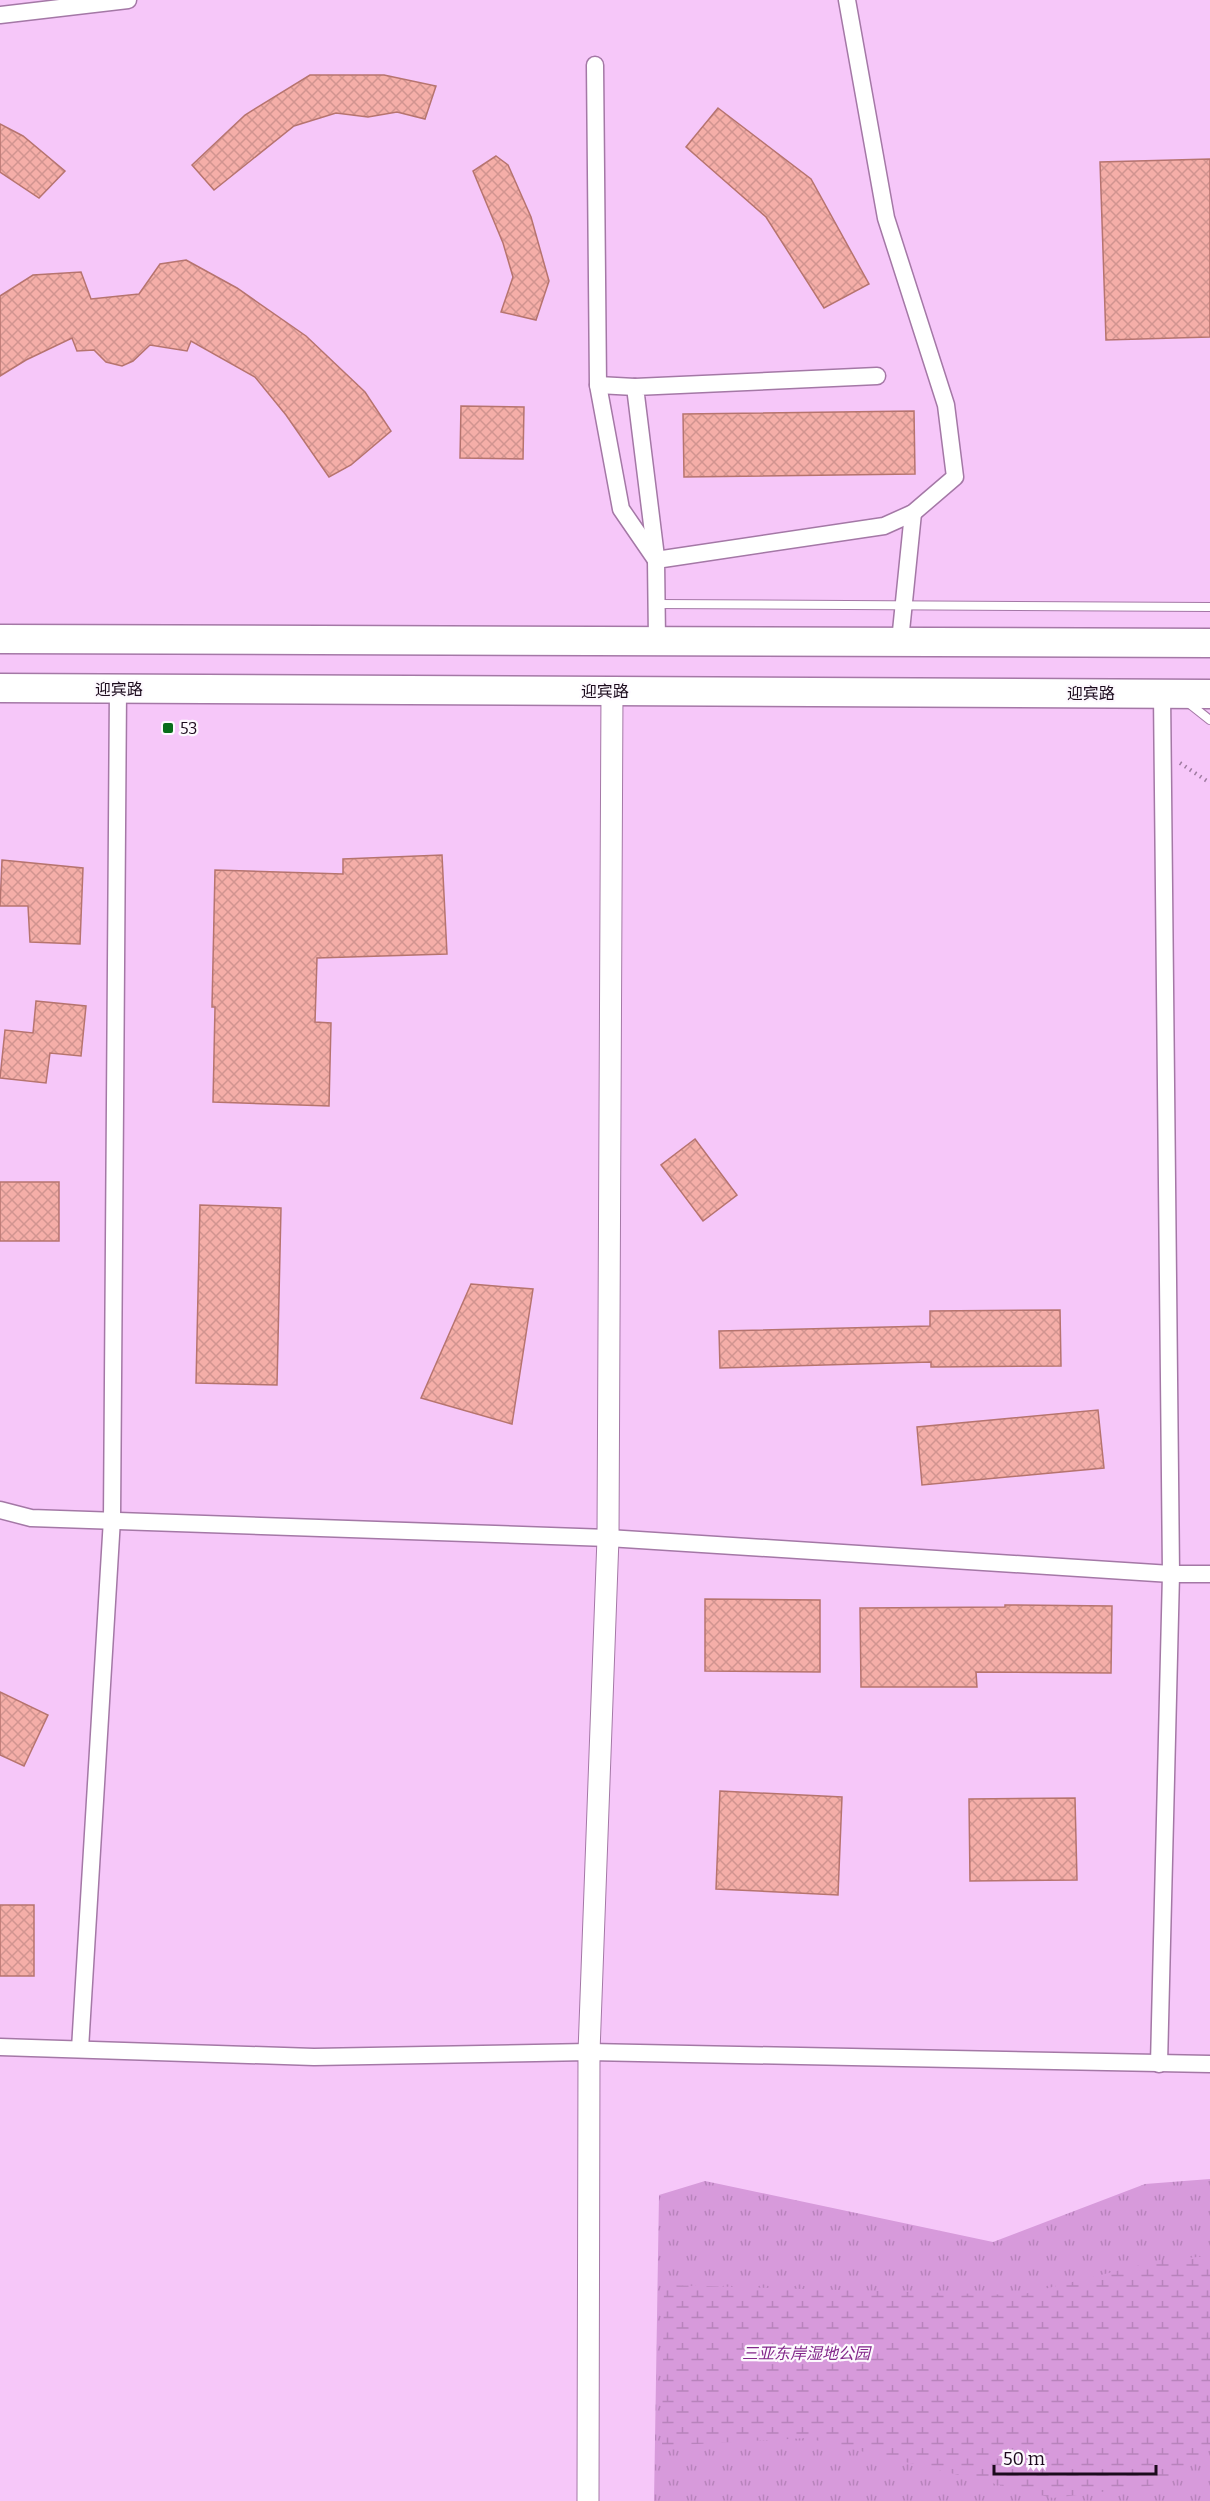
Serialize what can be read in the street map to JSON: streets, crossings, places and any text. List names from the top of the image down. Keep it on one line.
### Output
{"streets":{"highway":["迎宾路"]},"parks":["三亚东岸湿地公园"],"places":{"transit":["53"]},"scale_bar":"50 m"}
